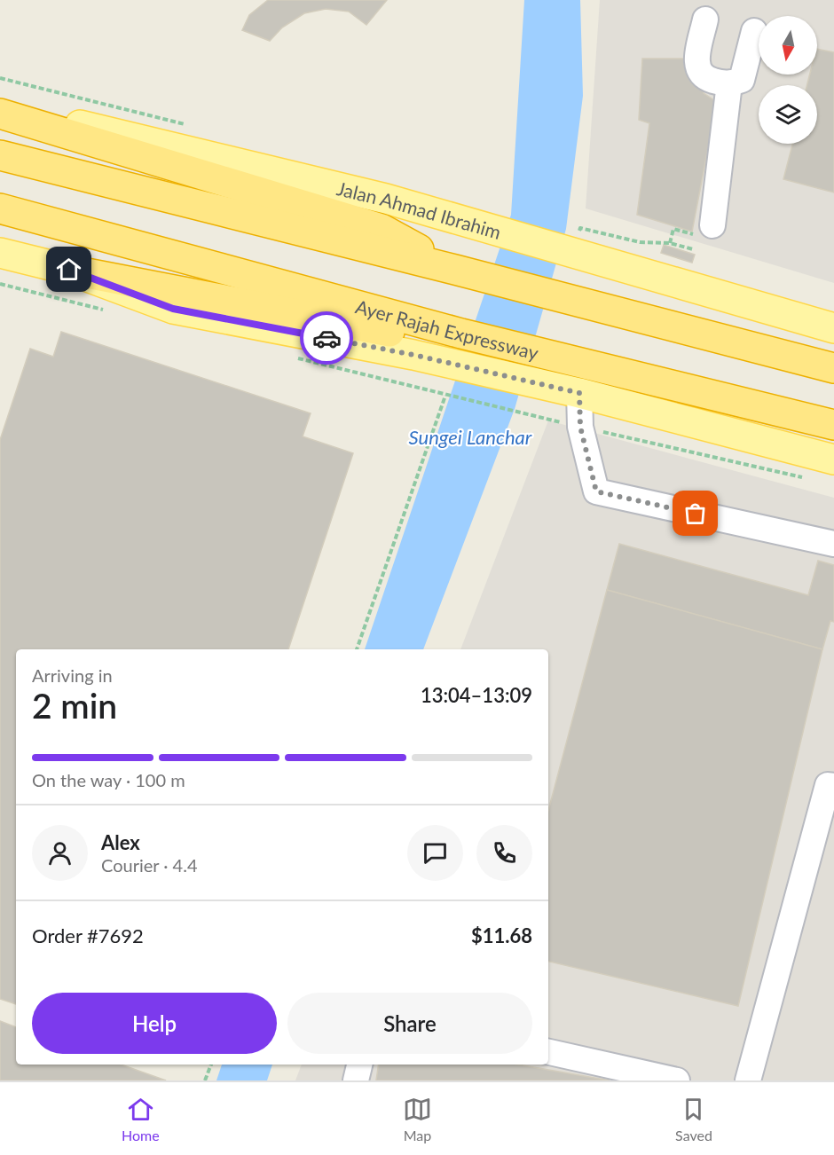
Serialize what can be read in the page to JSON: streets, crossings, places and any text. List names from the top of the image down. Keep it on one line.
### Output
{"streets":{"highway":["Ayer Rajah Expressway"],"main road":["Jalan Ahmad Ibrahim"]},"water":["Sungei Lanchar"],"north":"bottom","page":{"heading":["2 min","Arriving in","13:04–13:09"],"panel":["Alex","Courier · 4.4","Order #7692","$11.68"],"bar":"On the way · 100 m","buttons":["Help","Share"],"tabs":["Home","Map","Saved"]}}
